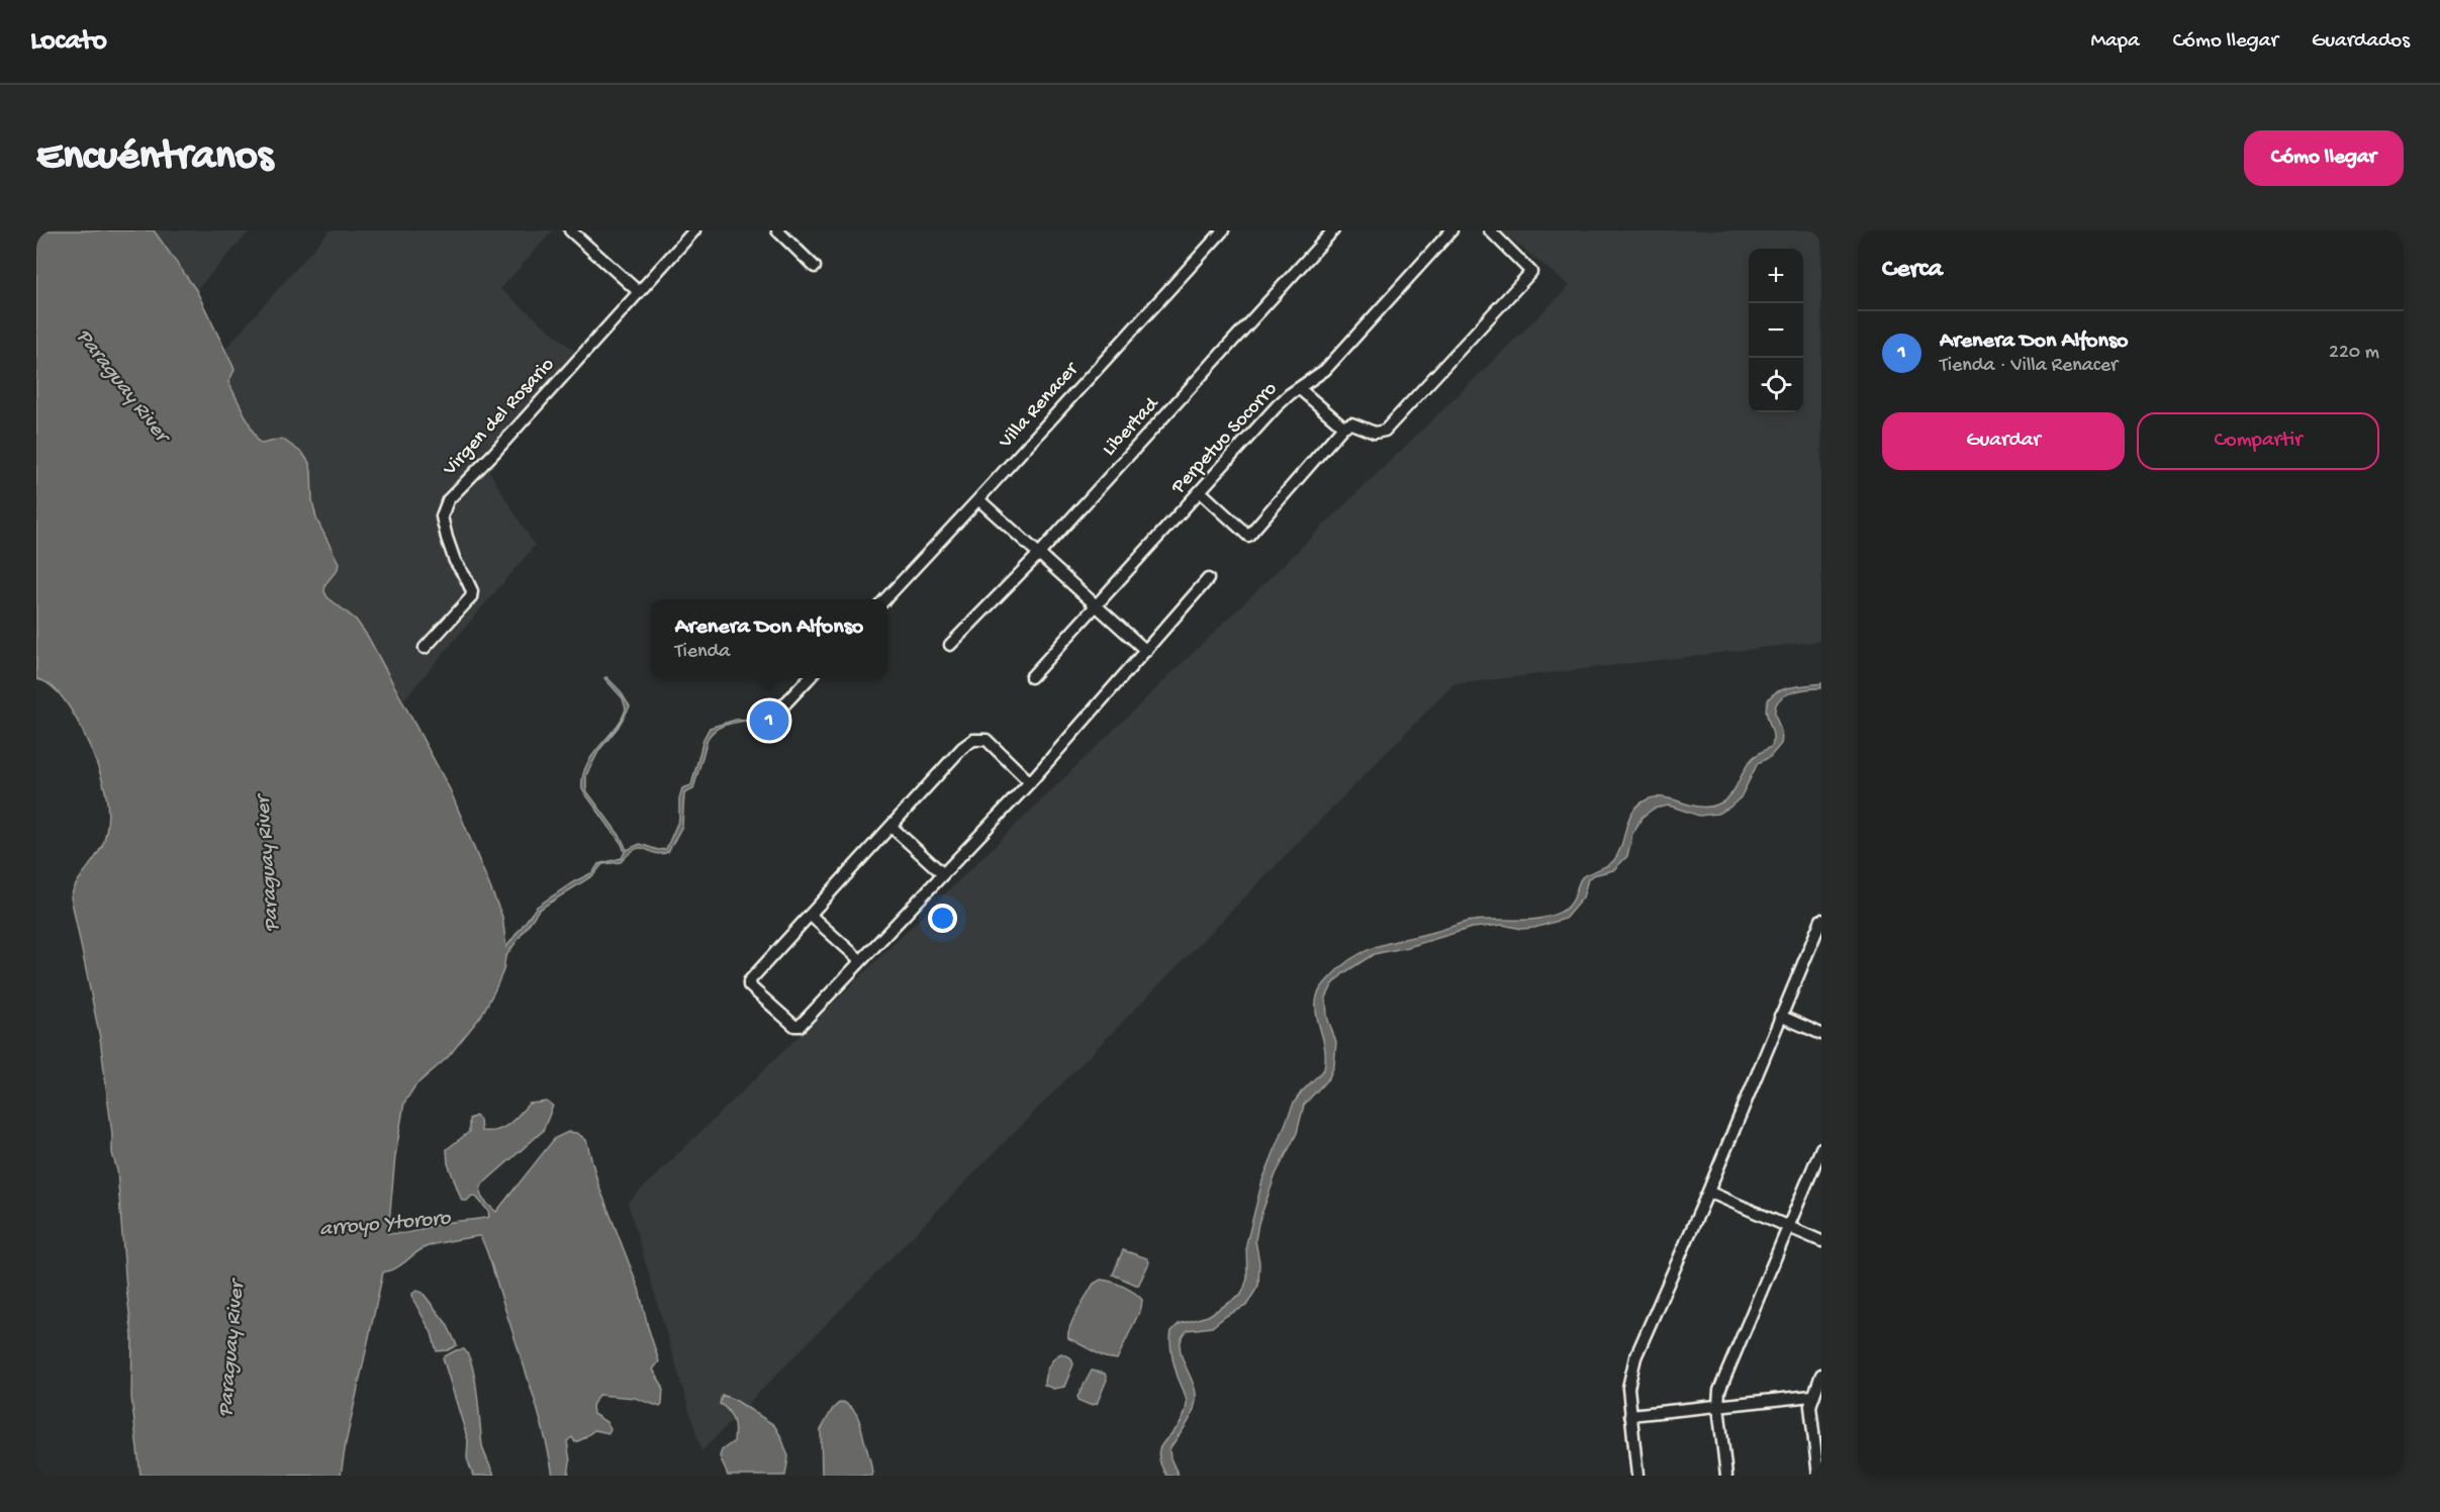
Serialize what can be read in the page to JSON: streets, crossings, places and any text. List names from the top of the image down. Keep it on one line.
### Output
{"streets":{"street":["Villa Renacer","Virgen del Rosario","Libertad","Perpetuo Socorro"]},"water":["Paraguay River","arroyo Ytororo"],"page":{"header":"Locato","nav":["Mapa","Cómo llegar","Guardados"],"buttons":["Cómo llegar",["Guardar","Compartir"]],"title":"Encuéntranos","heading":"Cerca","map_buttons":["+","−"],"list":[{"mark":"1","name":"Arenera Don Alfonso","note":"Tienda · Villa Renacer","value":"220 m"}],"popup":["Arenera Don Alfonso","Tienda"],"pins":"1"}}
